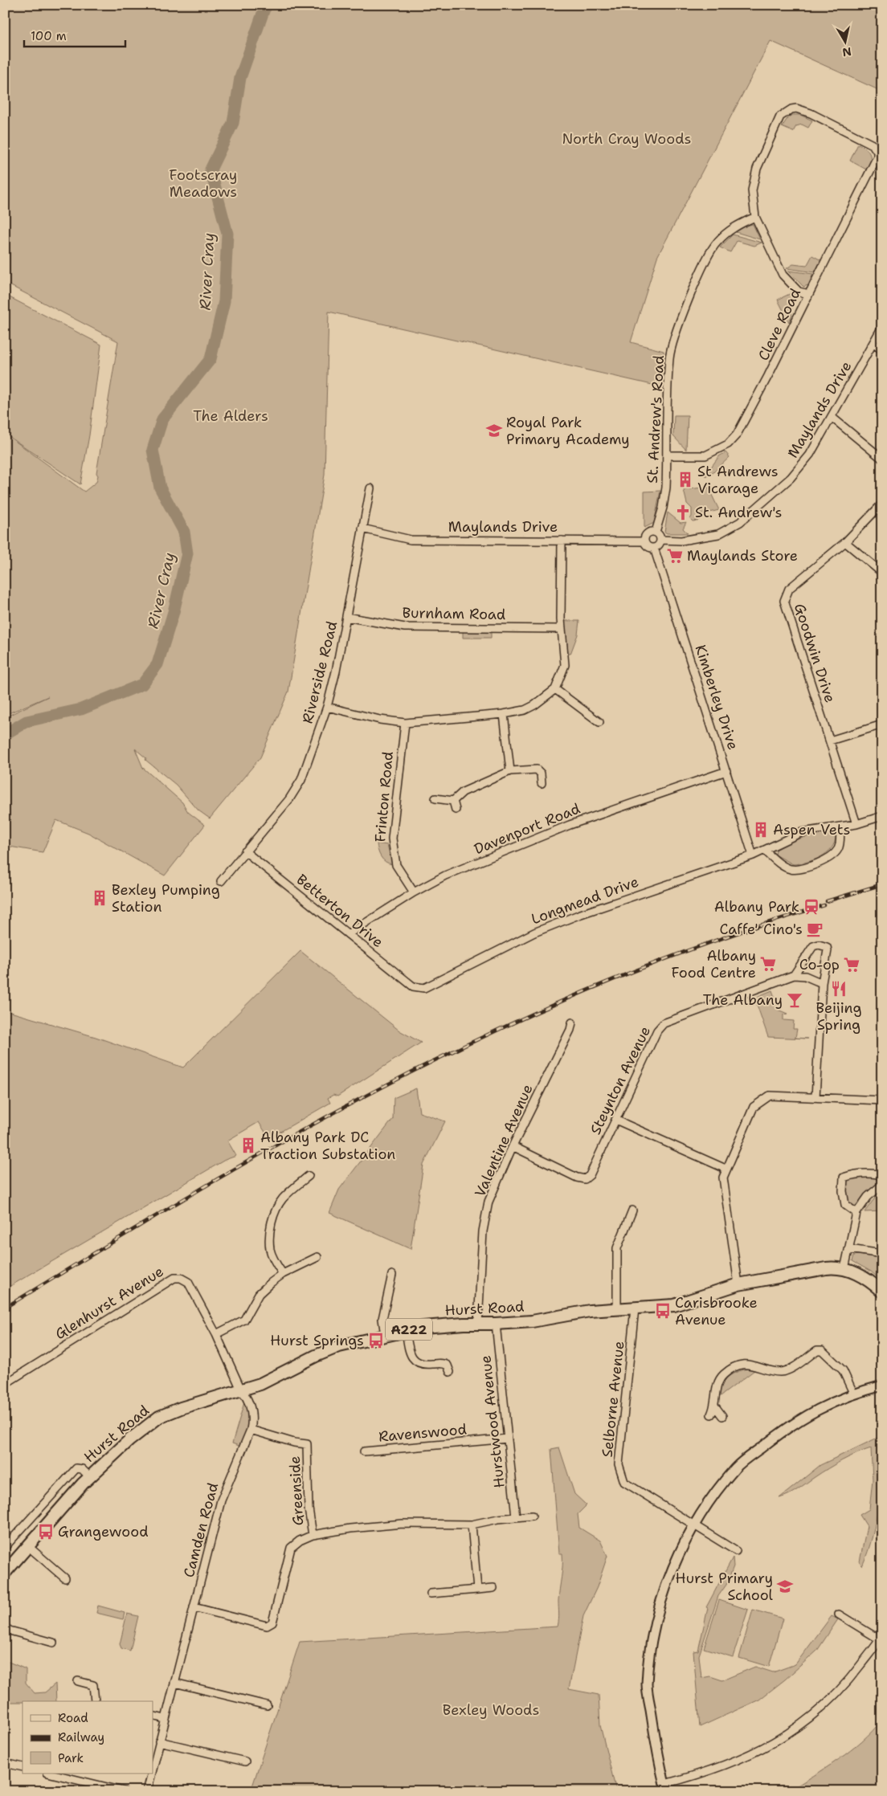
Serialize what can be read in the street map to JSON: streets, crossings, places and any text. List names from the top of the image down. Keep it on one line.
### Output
{"streets":{"main road":["Hurst Road","A222"],"street":["Cleve Road","Maylands Drive","St. Andrew's Road","Burnham Road","Goodwin Drive","Riverside Road","Kimberley Drive","Frinton Road","Davenport Road","Longmead Drive","Betterton Drive","Steynton Avenue","Valentine Avenue","Glenhurst Avenue","Selborne Avenue","Hurstwood Avenue","Ravenswood","Greenside","Camden Road"]},"crossings":[["Cleve Road","St. Andrew's Road"],["Maylands Drive","St. Andrew's Road"],["Maylands Drive","Riverside Road"],["Maylands Drive","Kimberley Drive"],["St. Andrew's Road","Kimberley Drive"],["Burnham Road","Riverside Road"],["Goodwin Drive","Longmead Drive"],["Riverside Road","Betterton Drive"],["Kimberley Drive","Davenport Road"],["Kimberley Drive","Longmead Drive"],["Frinton Road","Davenport Road"],["Davenport Road","Betterton Drive"],["Longmead Drive","Betterton Drive"],["Steynton Avenue","Valentine Avenue"],["Valentine Avenue","Hurst Road"],["Glenhurst Avenue","Hurst Road"],["Glenhurst Avenue","Camden Road"],["Hurst Road","Selborne Avenue"],["Hurst Road","Hurstwood Avenue"],["Hurst Road","Camden Road"],["Hurstwood Avenue","Ravenswood"],["Greenside","Camden Road"]],"water":["River Cray"],"parks":["North Cray Woods","Footscray Meadows","The Alders","Bexley Woods"],"places":{"school or university":["Royal Park Primary Academy","Hurst Primary School"],"building":["St Andrews Vicarage","Aspen Vets","Bexley Pumping Station","Albany Park DC Traction Substation"],"church":["St. Andrew's"],"supermarket":["Maylands Store","Albany Food Centre","Co-op"],"station":["Albany Park"],"cafe":["Caffe' Cino's"],"restaurant":["Beijing Spring"],"bar":["The Albany"],"bus stop":["Carisbrooke Avenue","Hurst Springs","Grangewood"]},"legend":["Road","Railway","Park"],"scale_bar":"100 m","north":"bottom"}
